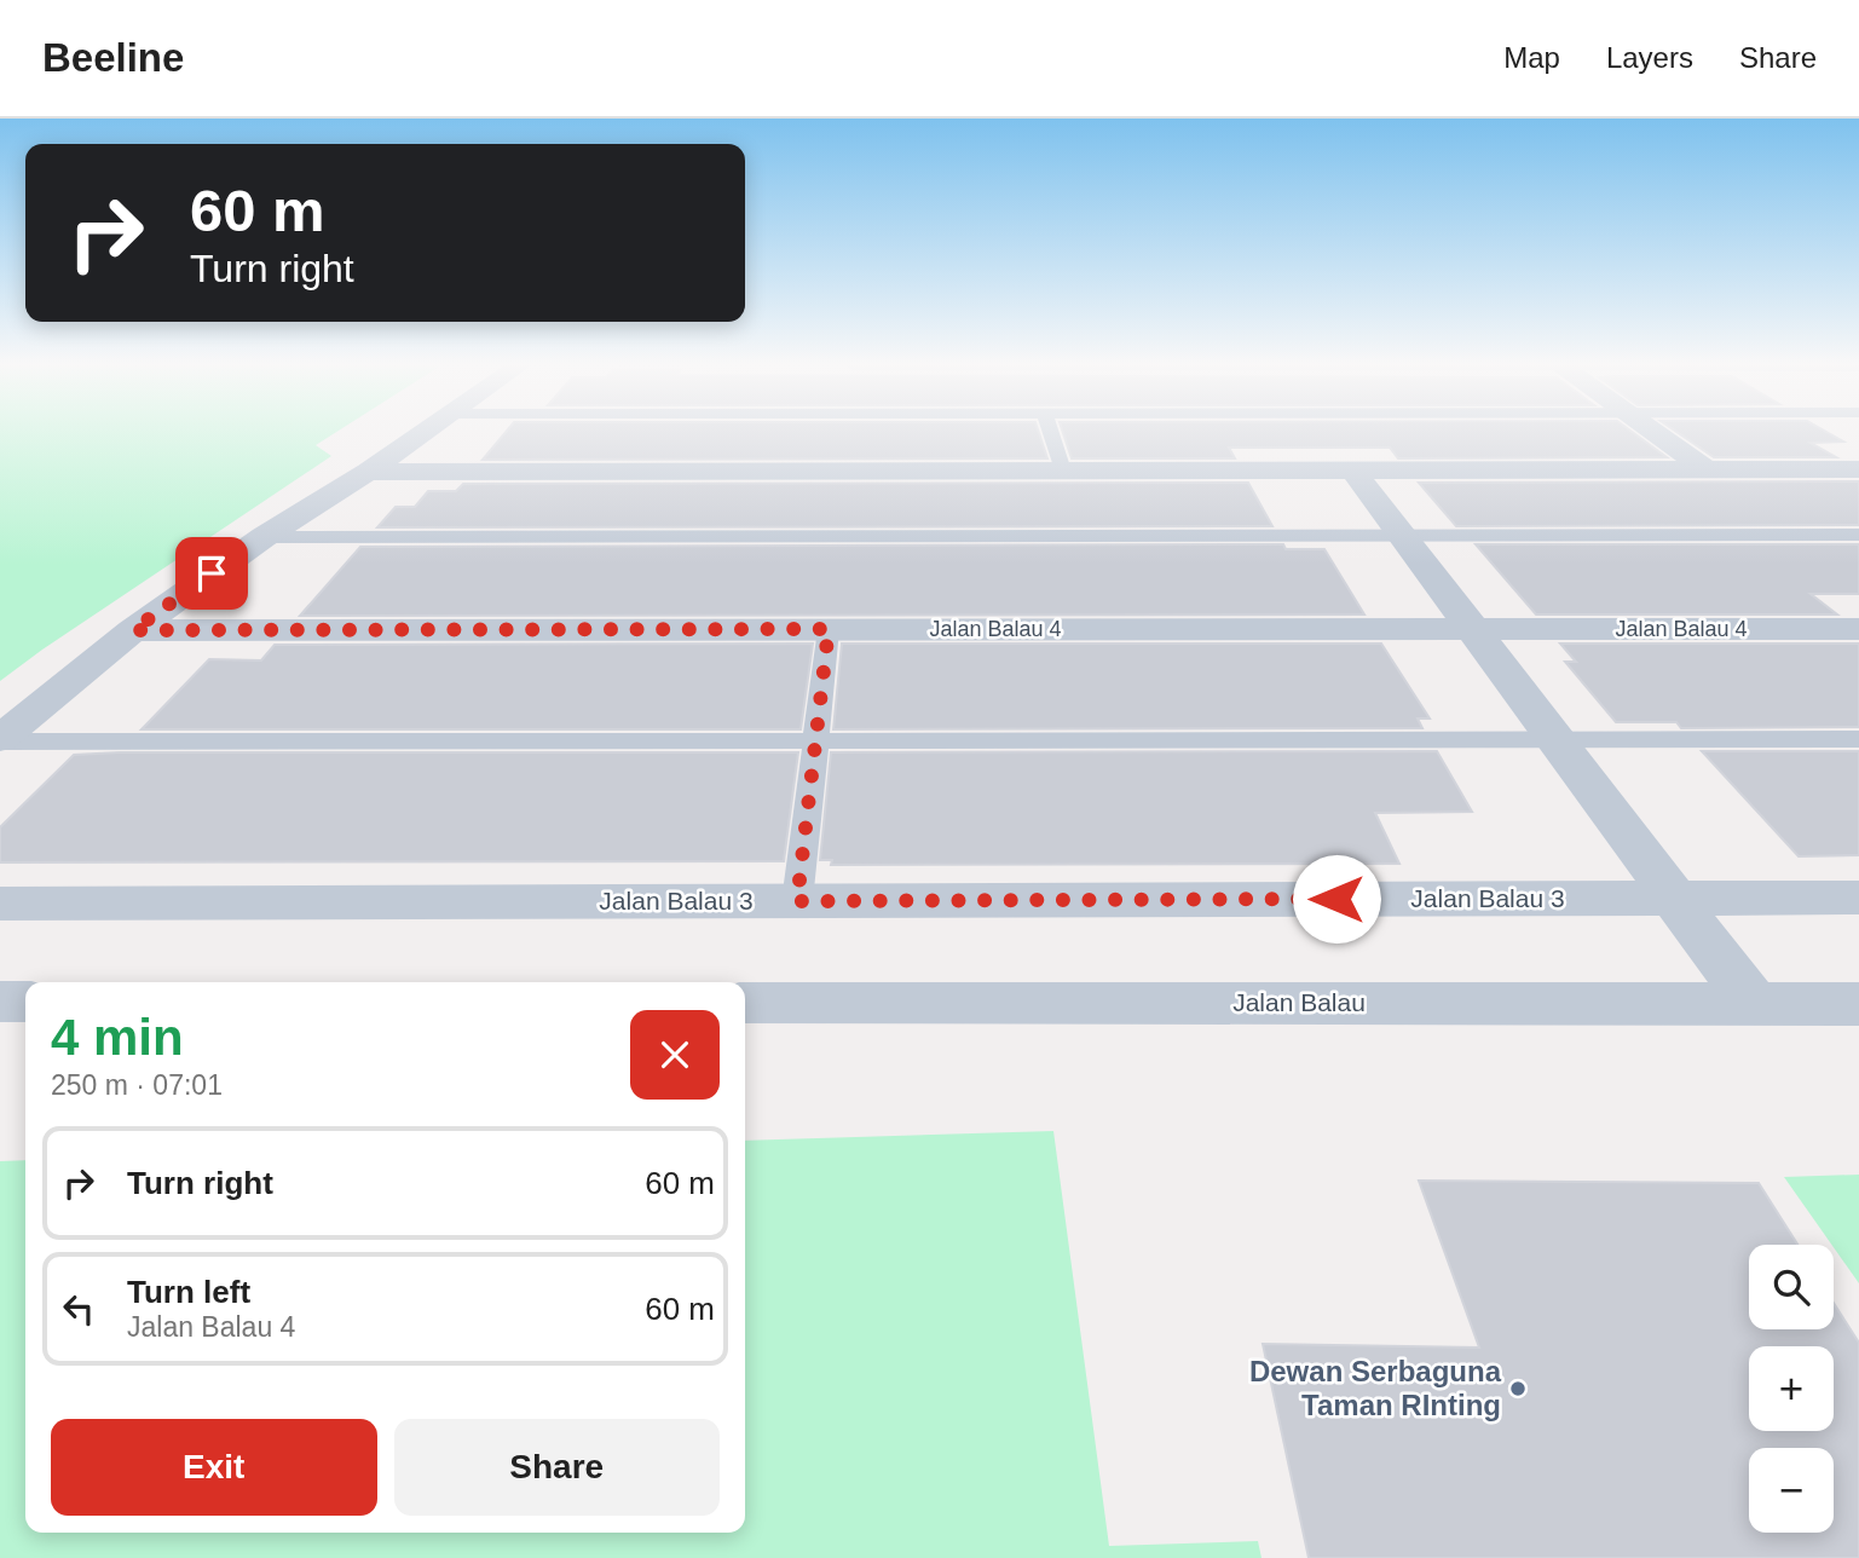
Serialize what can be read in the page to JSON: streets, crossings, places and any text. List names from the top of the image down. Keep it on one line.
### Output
{"streets":{"street":["Jalan Balau 4","Jalan Balau 3","Jalan Balau"]},"places":["Dewan Serbaguna Taman RInting"],"page":{"header":"Beeline","nav":["Map","Layers","Share"],"turn":["60 m","Turn right"],"heading":["4 min","250 m · 07:01"],"list":[{"name":"Turn right","value":"60 m"},{"name":"Turn left","note":"Jalan Balau 4","value":"60 m"}],"map_buttons":["+","−"],"buttons":["Exit","Share"]}}
